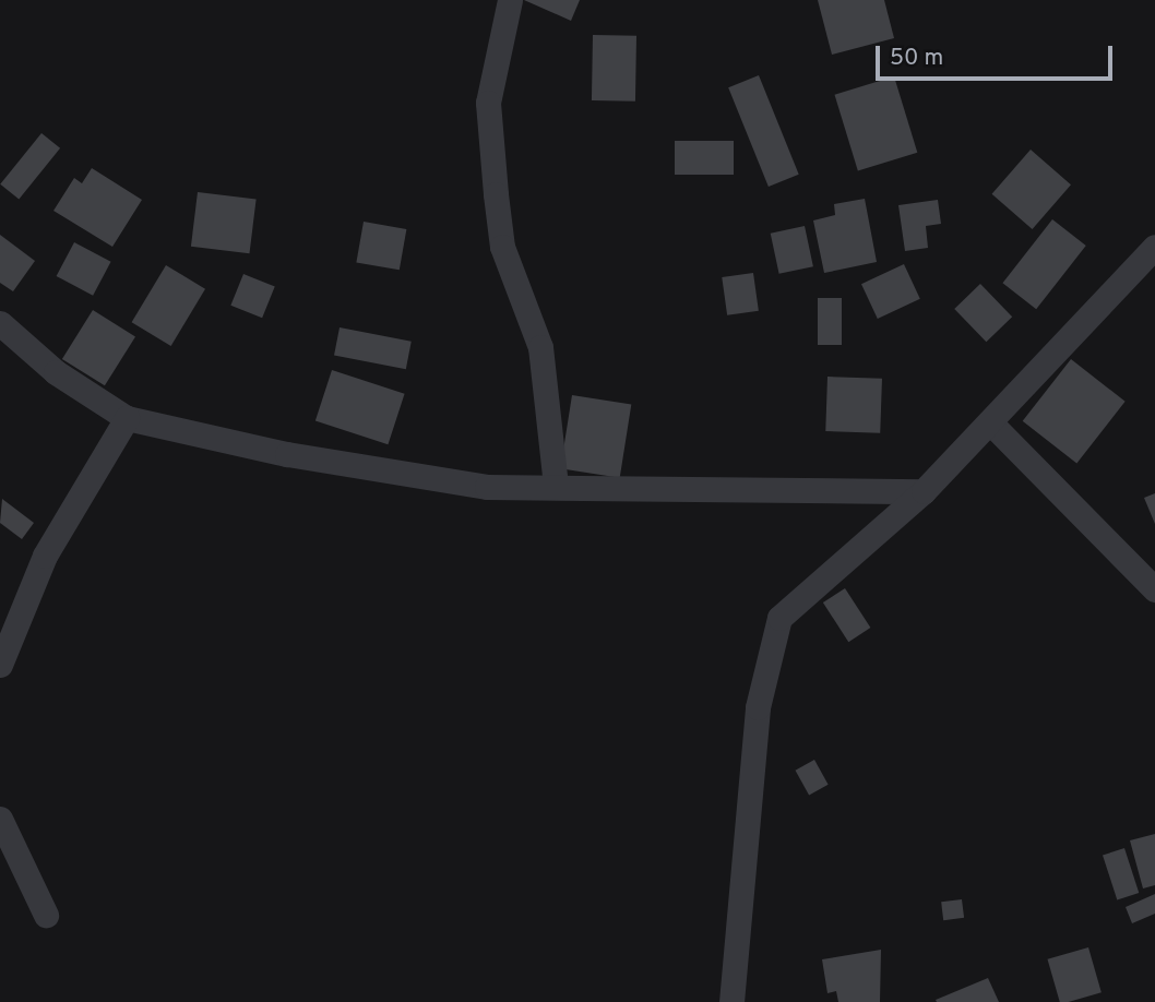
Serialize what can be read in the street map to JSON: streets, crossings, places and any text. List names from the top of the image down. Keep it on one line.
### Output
{"scale_bar":"50 m"}
